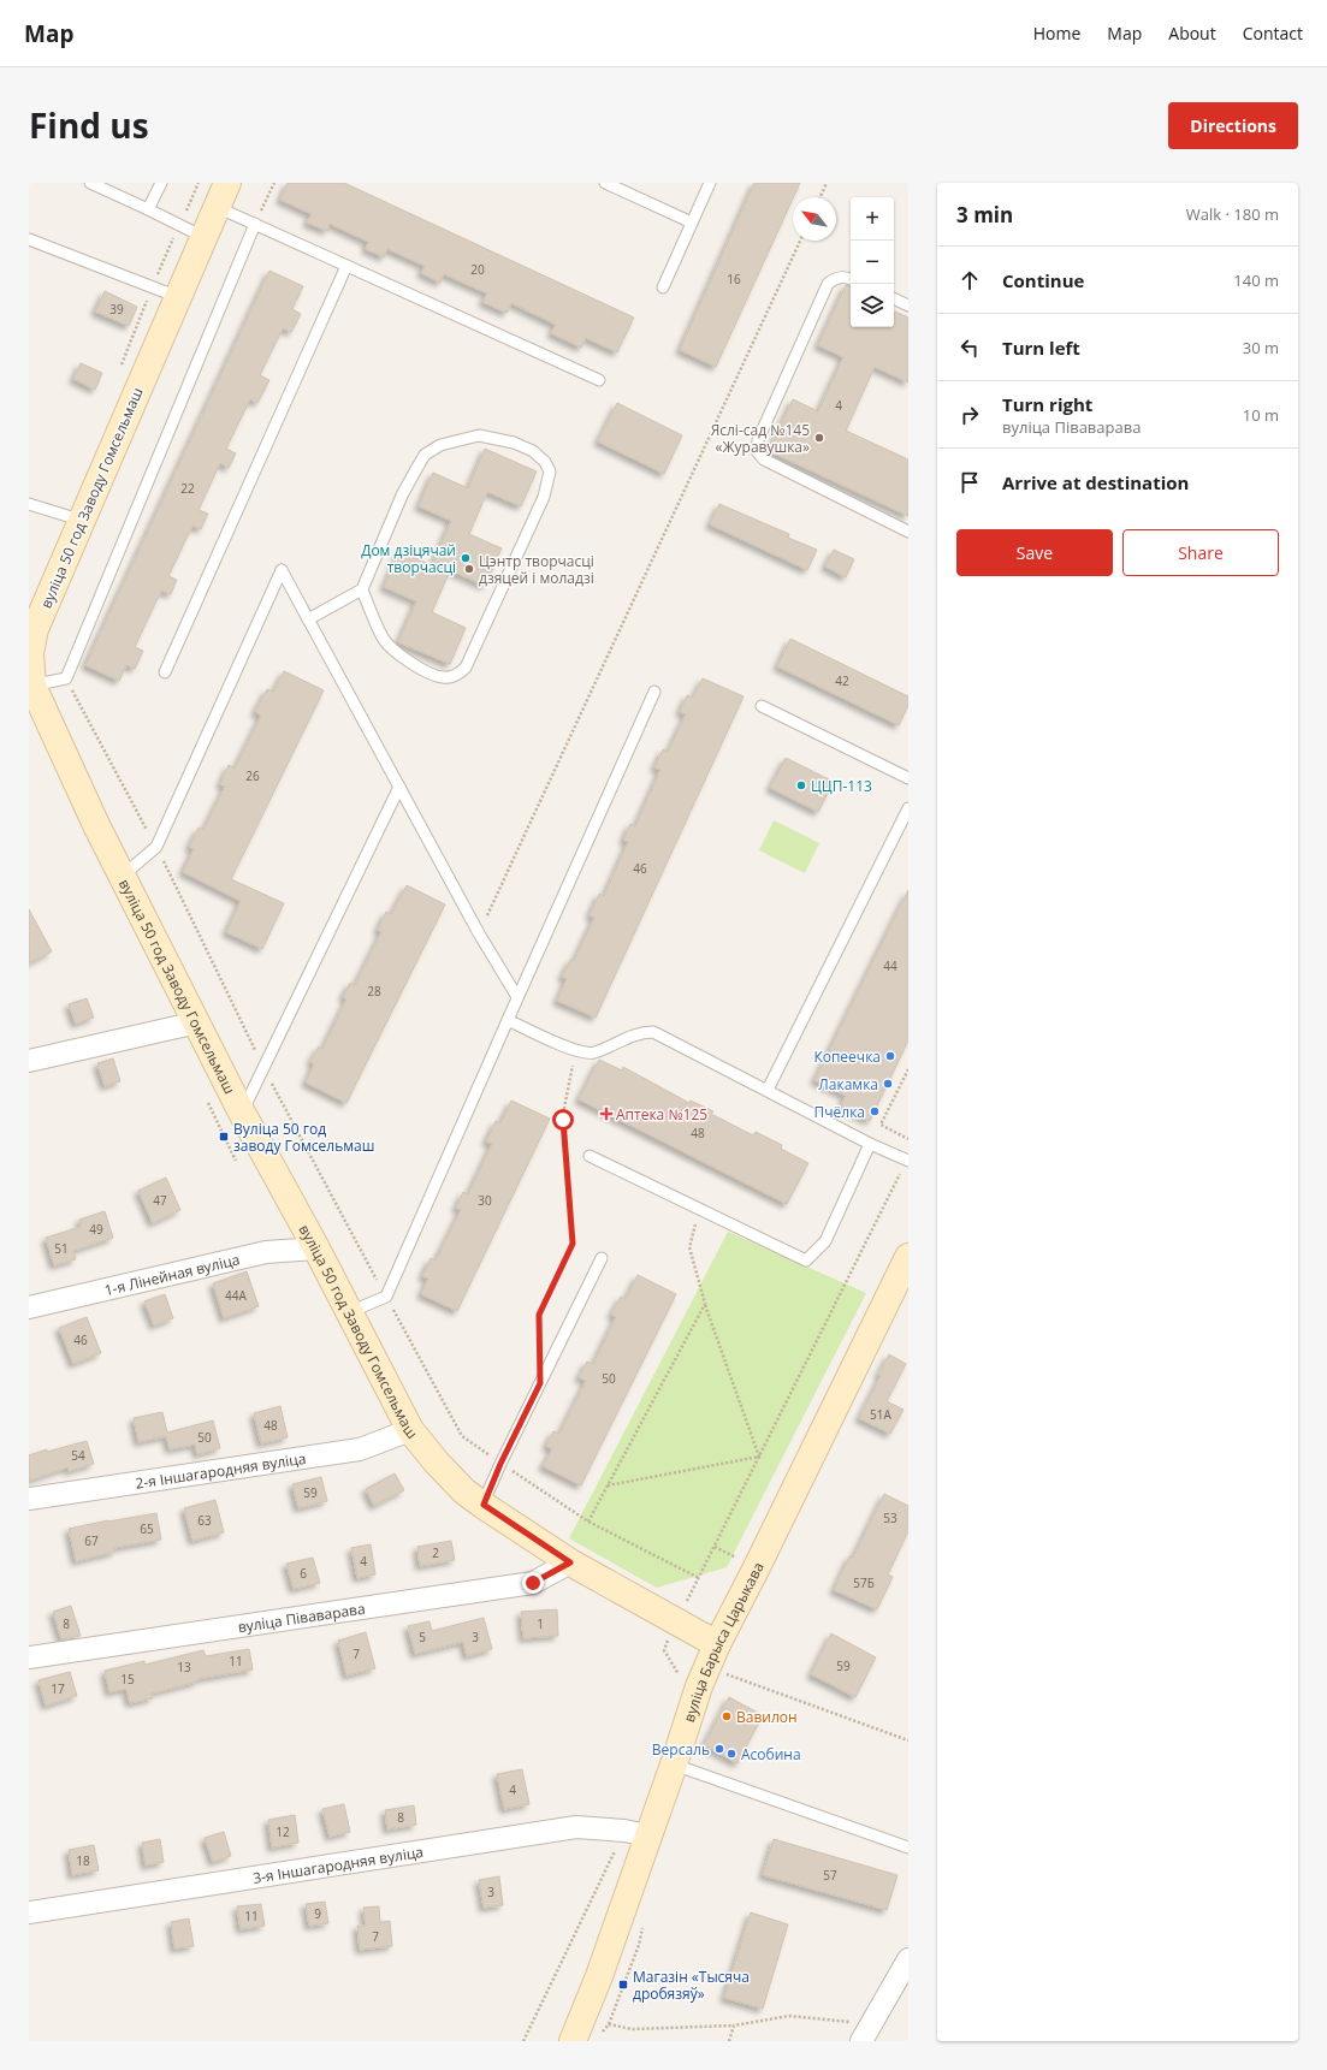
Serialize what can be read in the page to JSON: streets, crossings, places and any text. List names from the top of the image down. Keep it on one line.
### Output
{"streets":{"street":["вуліца 50 год Заводу Гомсельмаш","1-я Лінейная вуліца","2-я Іншагародняя вуліца","вуліца Піваварава","вуліца Барыса Царыкава","3-я Іншагародняя вуліца"]},"crossings":[["вуліца 50 год Заводу Гомсельмаш","1-я Лінейная вуліца"],["вуліца 50 год Заводу Гомсельмаш","2-я Іншагародняя вуліца"],["вуліца 50 год Заводу Гомсельмаш","вуліца Піваварава"],["вуліца 50 год Заводу Гомсельмаш","вуліца Барыса Царыкава"],["вуліца Барыса Царыкава","3-я Іншагародняя вуліца"]],"places":{"other":["Яслі-сад №145 «Журавушка»","Дом дзіцячай творчасці","Цэнтр творчасці дзяцей і моладзі","ЦЦП-113","Копеечка","Лакамка","Пчёлка","Вавилон","Версаль","Асобина"],"health":["Аптека №125"],"transit":["Вуліца 50 год заводу Гомсельмаш","Магазін «Тысяча дробязяў»"]},"house_numbers":["20","16","39","4","22","42","26","46","44","28","48","47","30","49","51","44А","46","50","51А","48","50","54","59","53","63","65","67","2","4","6","57Б","8","1","5","3","7","11","59","13","15","17","4","8","12","18","57","3","9","11","7"],"north":"top left","page":{"header":"Map","nav":["Home","Map","About","Contact"],"title":"Find us","buttons":["Directions",["Save","Share"]],"heading":["3 min","Walk · 180 m"],"map_buttons":["+","−"],"list":[["Continue","140 m"],["Turn left","30 m"],["Turn right","вуліца Піваварава","10 m"],"Arrive at destination"]}}
